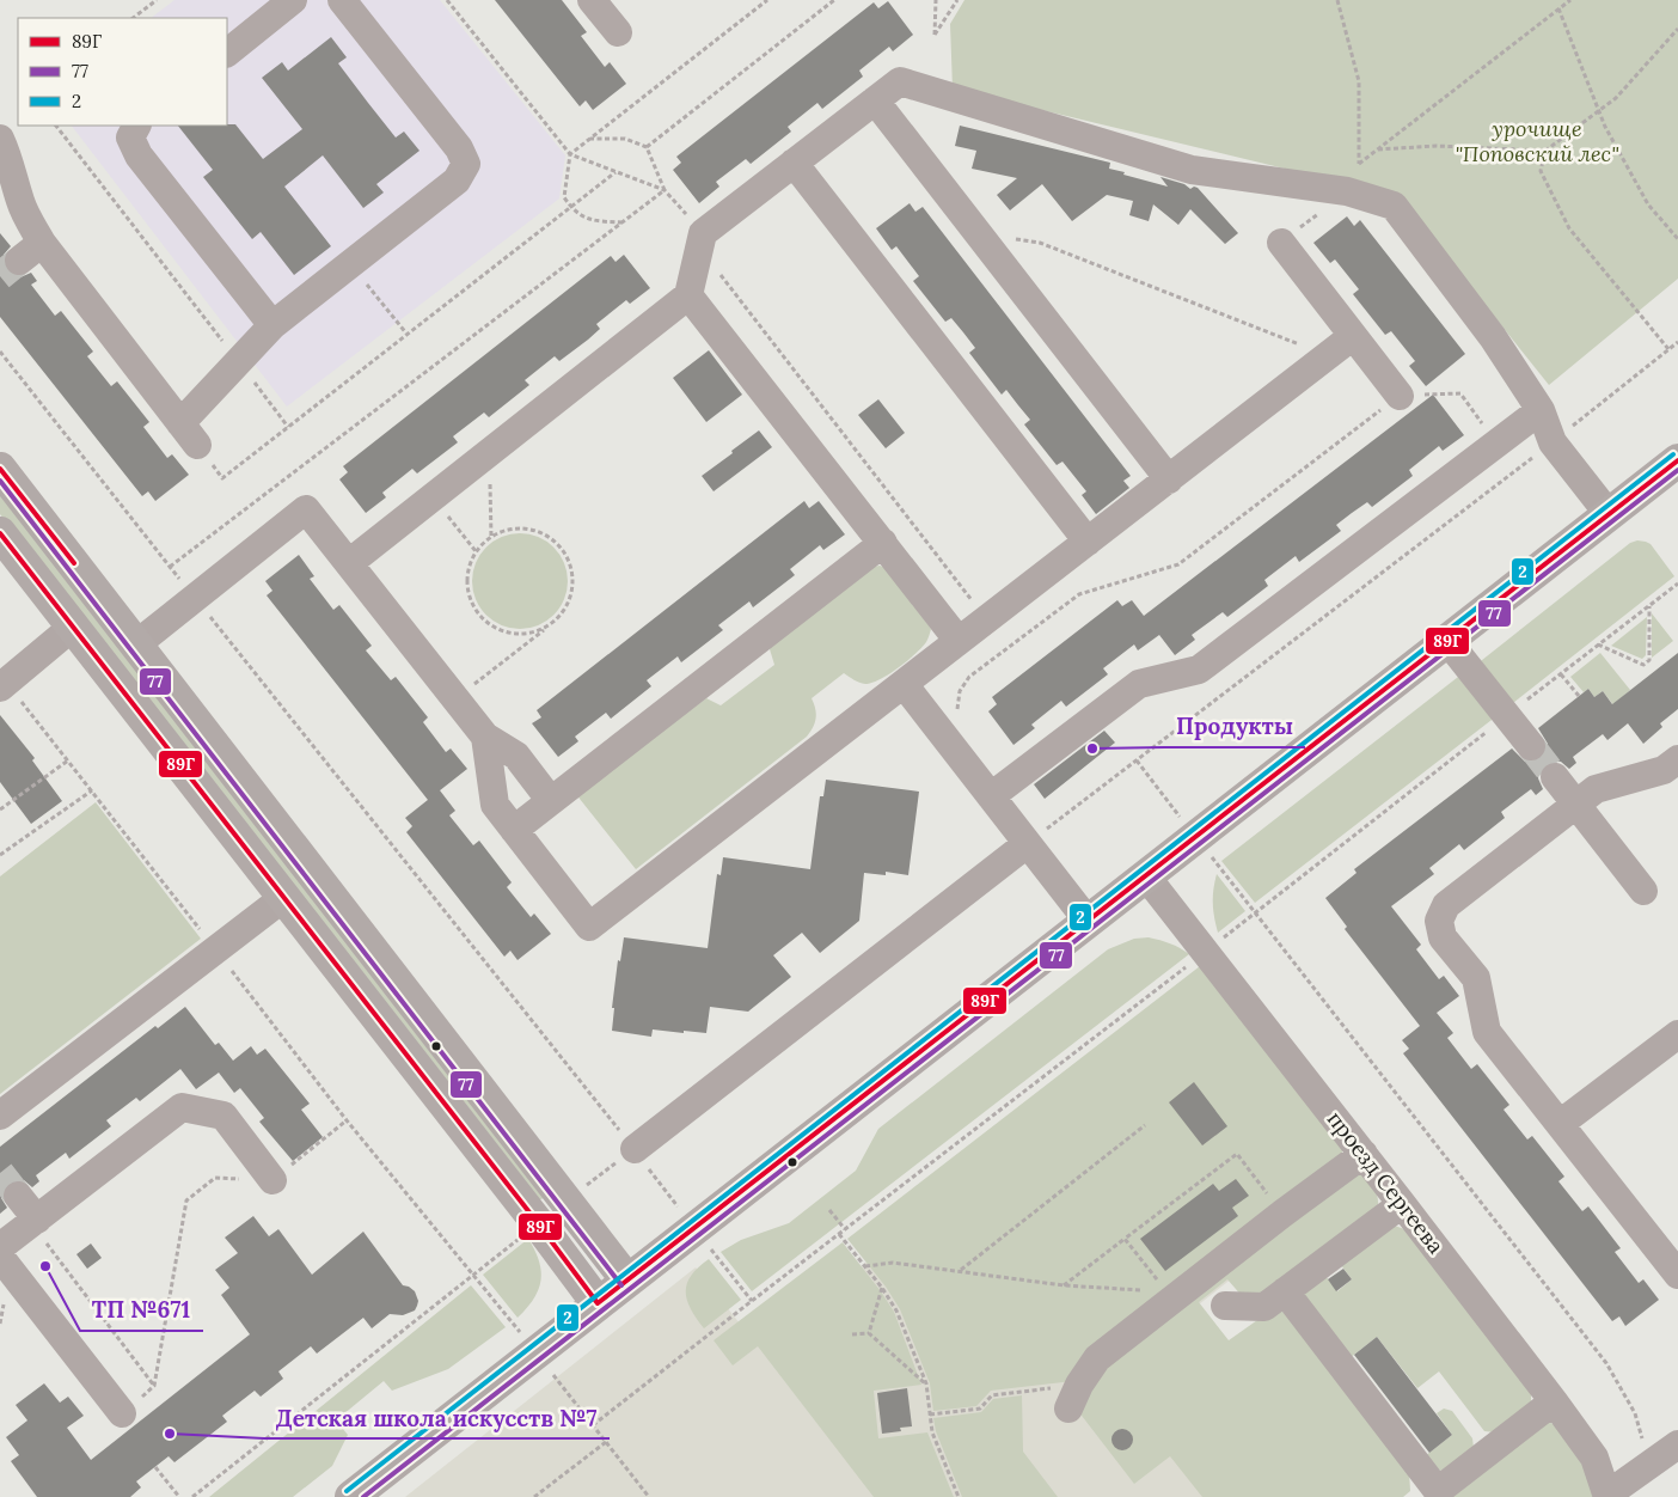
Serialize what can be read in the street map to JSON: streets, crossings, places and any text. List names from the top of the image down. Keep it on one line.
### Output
{"streets":{"street":["проезд Сергеева"]},"parks":["урочище \"Поповский лес\""],"places":["Продукты","ТП №671","Детская школа искусств №7"],"lines":["transit line 2","transit line 89Г","transit line 77"],"legend":["89Г","77","2"]}
